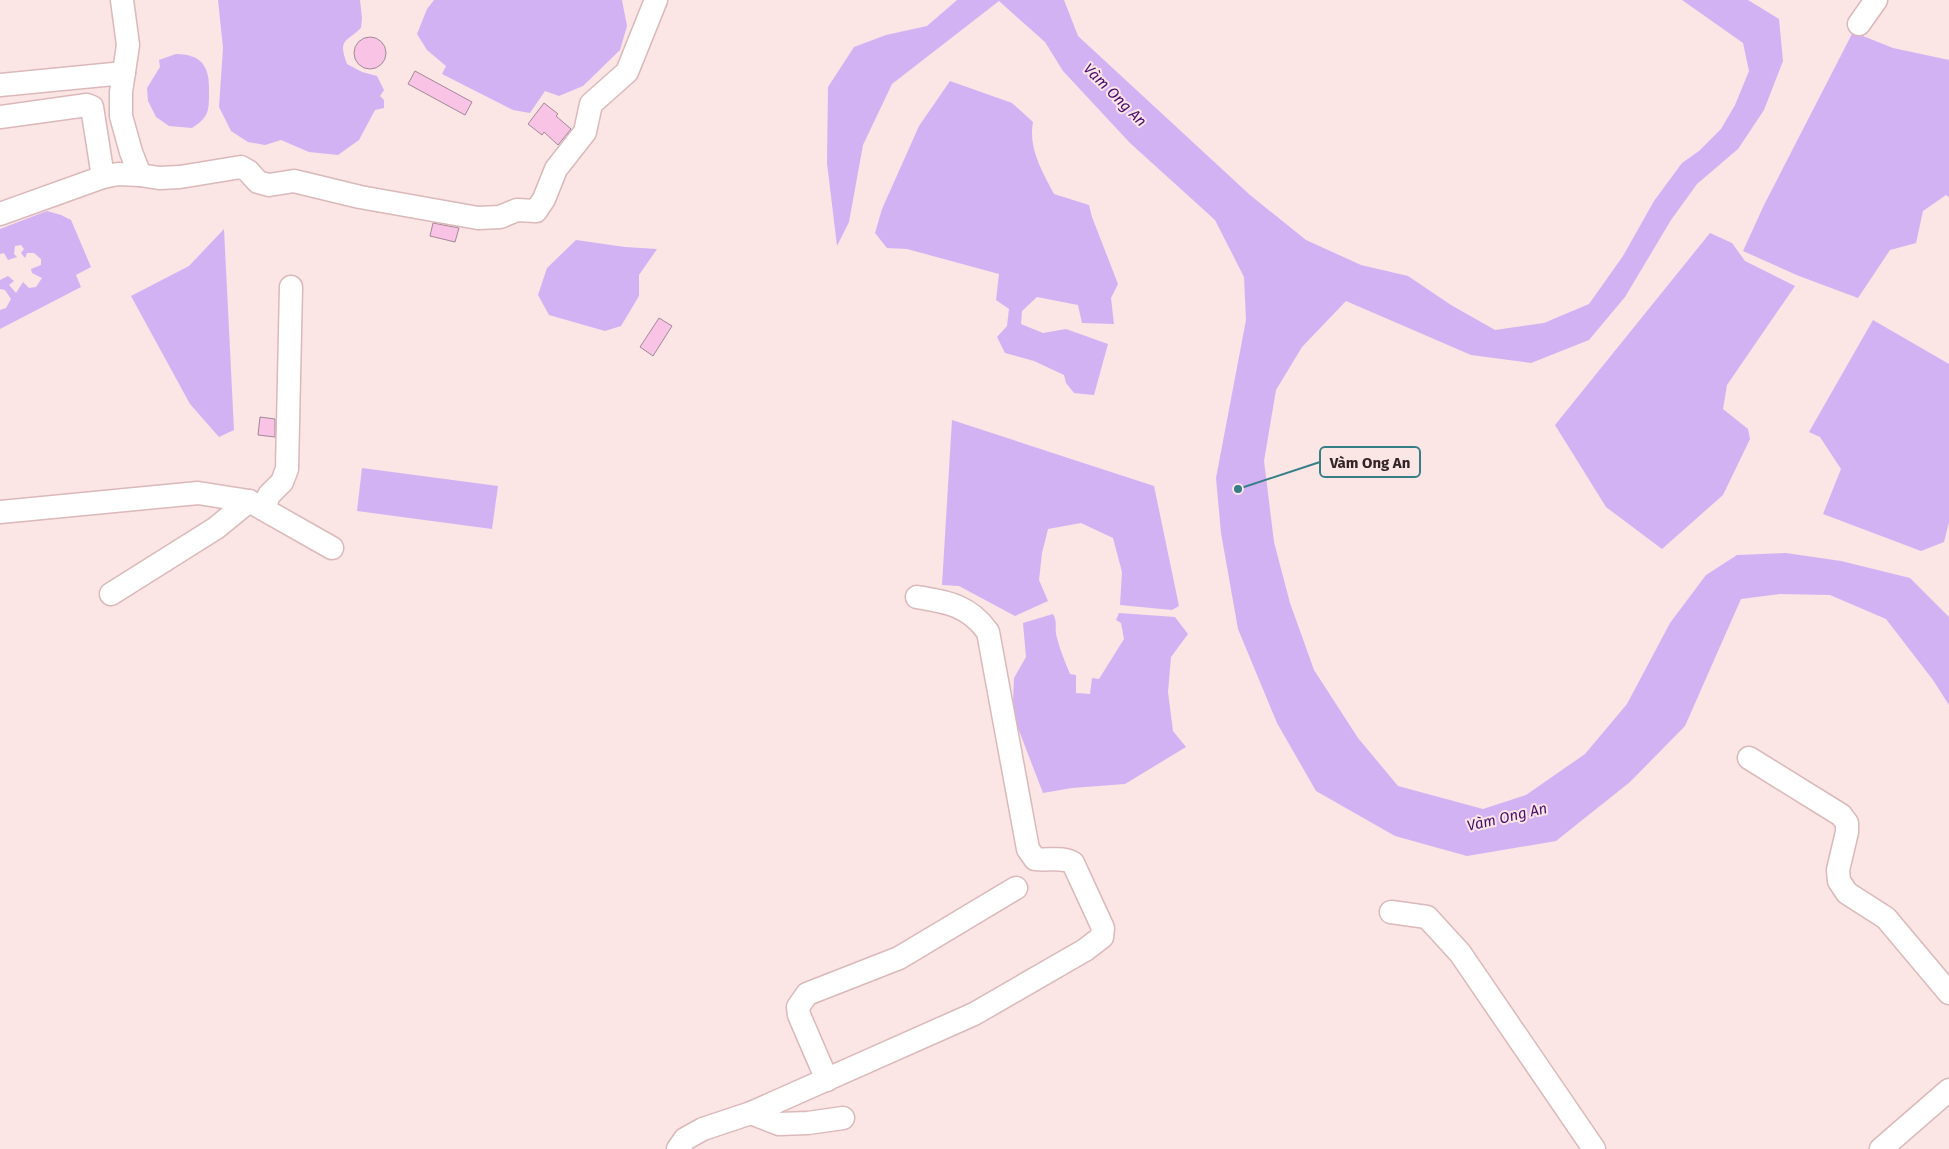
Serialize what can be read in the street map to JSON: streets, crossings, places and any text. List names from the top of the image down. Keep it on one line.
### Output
{"water":["Vàm Ong An"],"places":["Vàm Ong An"]}
